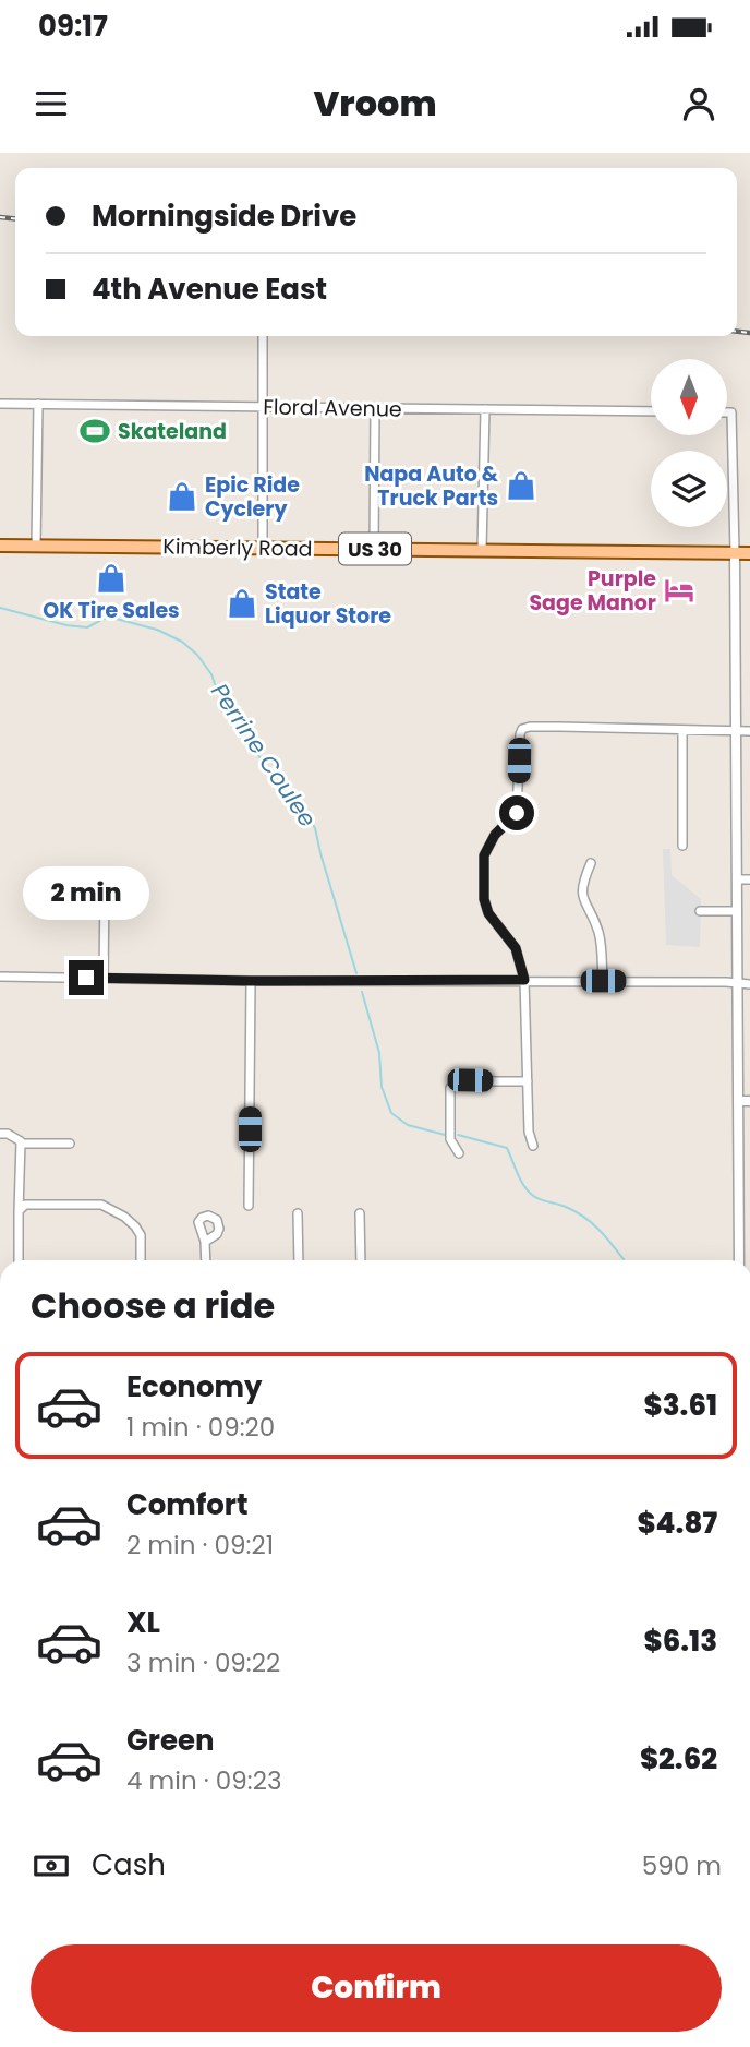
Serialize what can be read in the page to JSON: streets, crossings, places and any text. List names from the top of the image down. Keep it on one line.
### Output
{"streets":{"main road":["Kimberly Road","US 30"],"street":["Floral Avenue"]},"water":["Perrine Coulee"],"places":{"sports":["Skateland"],"shop":["Napa Auto & Truck Parts","Epic Ride Cyclery","OK Tire Sales","State Liquor Store"],"hotel":["Purple Sage Manor"]},"north":"bottom","page":{"status":"09:17","header":"Vroom","banner":["Morningside Drive","4th Avenue East"],"bubble":"2 min","heading":"Choose a ride","list":[{"name":"Economy","note":"1 min · 09:20","value":"$3.61"},{"name":"Comfort","note":"2 min · 09:21","value":"$4.87"},{"name":"XL","note":"3 min · 09:22","value":"$6.13"},{"name":"Green","note":"4 min · 09:23","value":"$2.62"}],"pay":["Cash","590 m"],"buttons":"Confirm"}}
